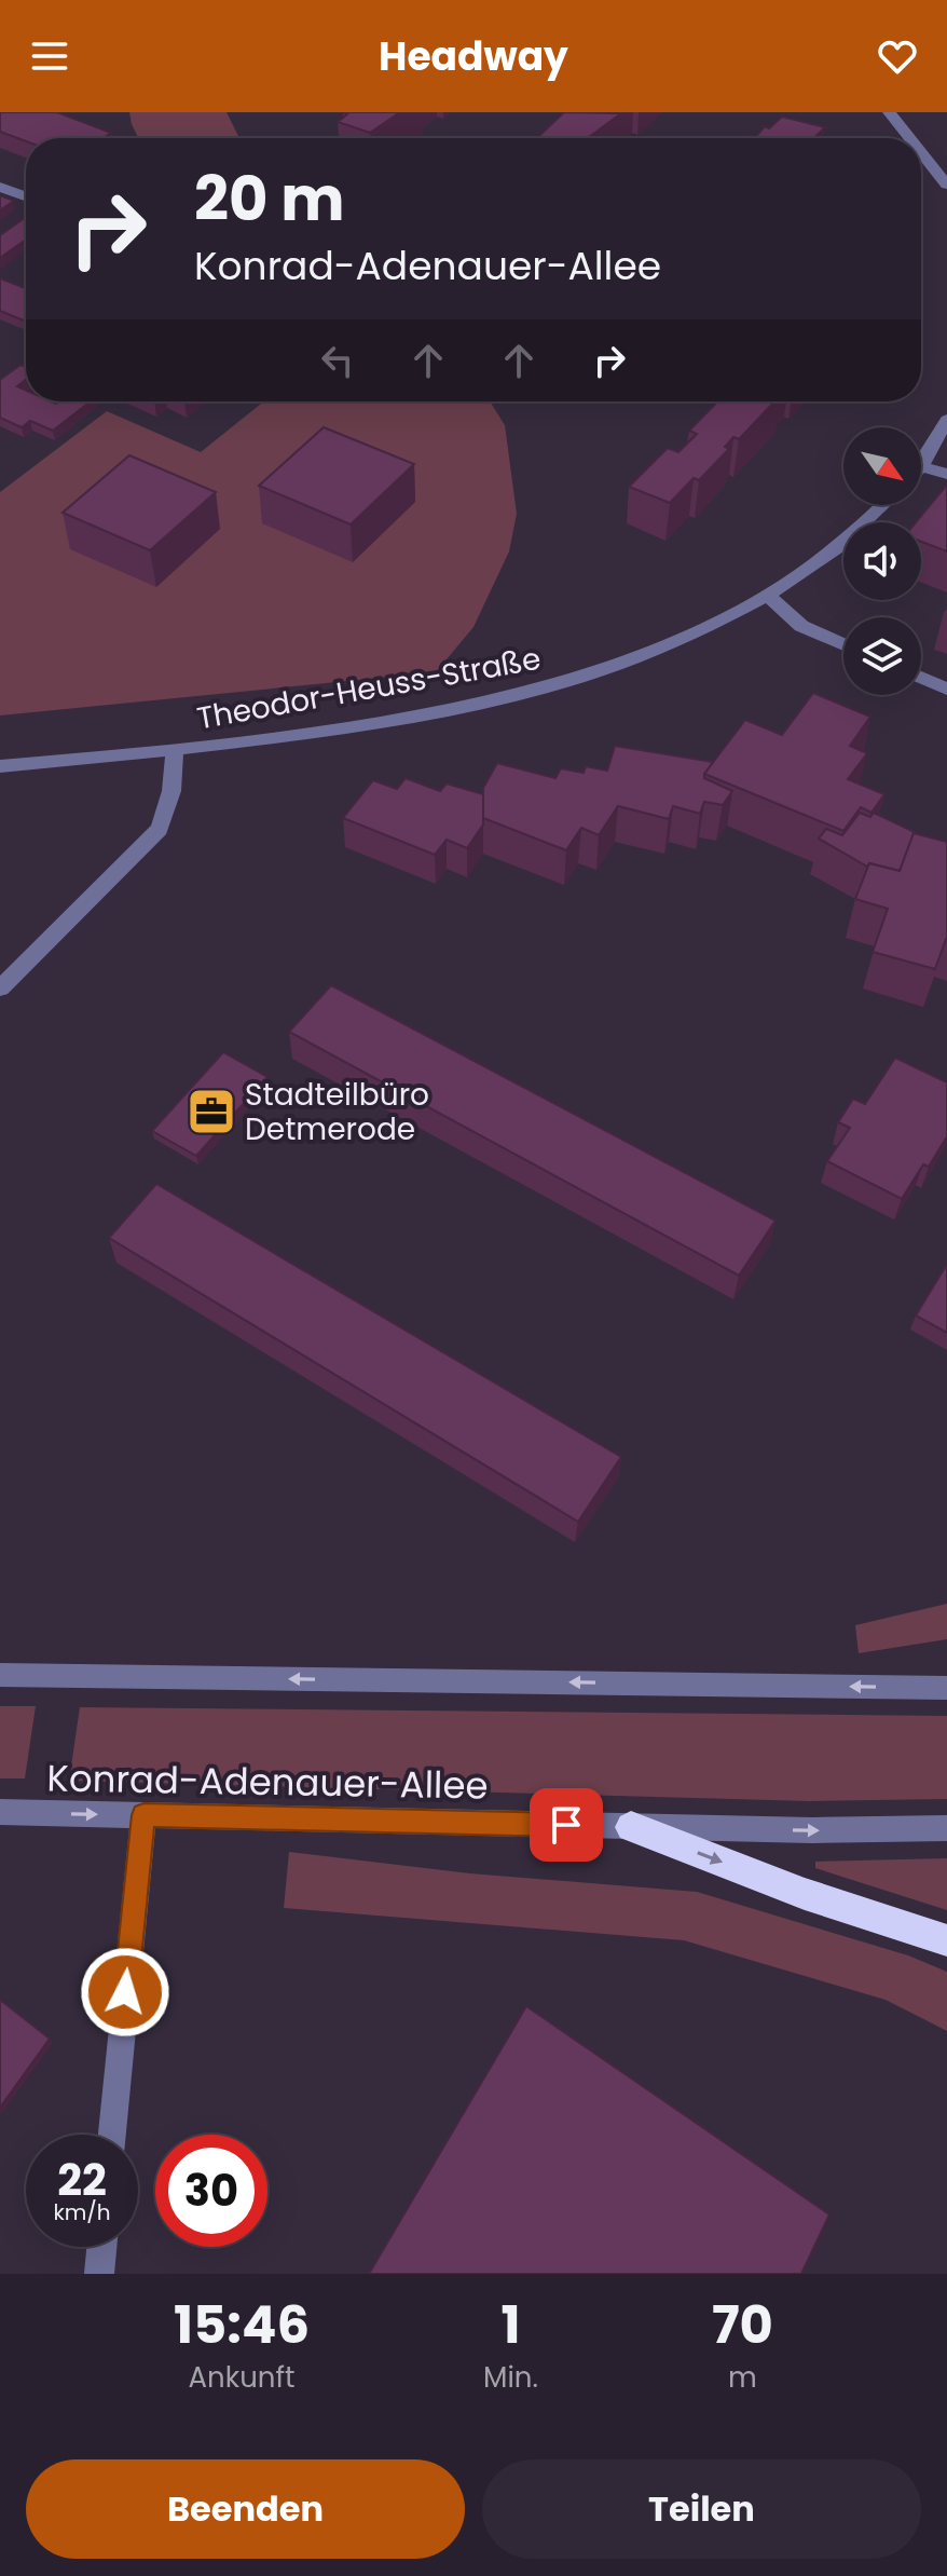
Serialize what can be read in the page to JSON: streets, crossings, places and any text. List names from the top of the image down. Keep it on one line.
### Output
{"streets":{"street":["Theodor-Heuss-Straße","Konrad-Adenauer-Allee"]},"places":{"office":["Stadteilbüro Detmerode"]},"north":"bottom right","page":{"header":"Headway","turn":["20 m","Konrad-Adenauer-Allee"],"speed":"22 km/h","limit":"30","eta":["15:46","Ankunft","1","Min.","70","m"],"buttons":["Beenden","Teilen"]}}
